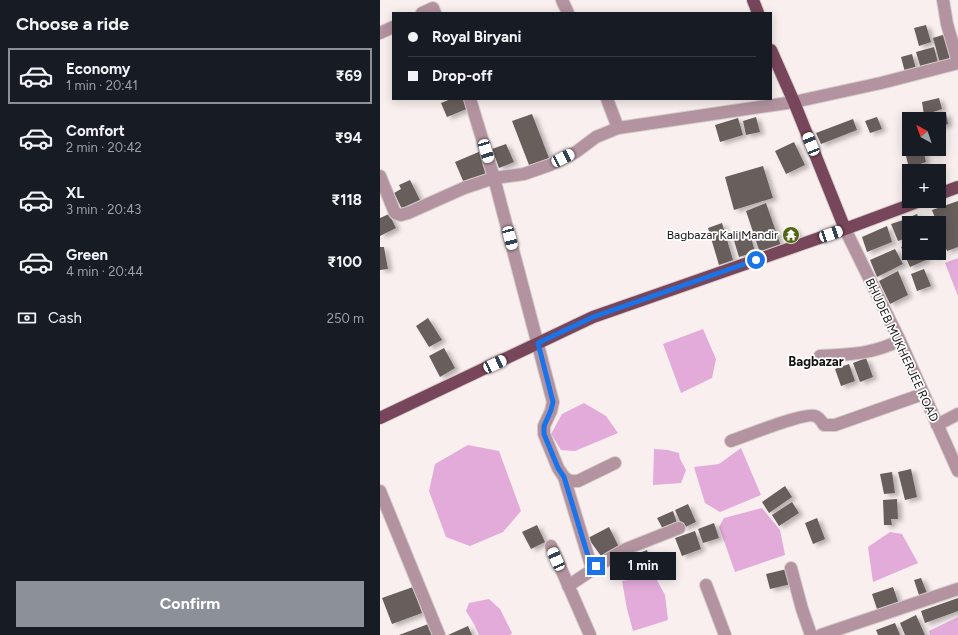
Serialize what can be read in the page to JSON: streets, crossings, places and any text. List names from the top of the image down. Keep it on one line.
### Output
{"streets":{"street":["BHUDEB MUKHERJEE ROAD"]},"districts":["Bagbazar"],"places":{"temple":["Bagbazar Kali Mandir"]},"north":"top left","page":{"heading":"Choose a ride","banner":["Royal Biryani","Drop-off"],"list":[{"name":"Economy","note":"1 min · 20:41","value":"₹69"},{"name":"Comfort","note":"2 min · 20:42","value":"₹94"},{"name":"XL","note":"3 min · 20:43","value":"₹118"},{"name":"Green","note":"4 min · 20:44","value":"₹100"}],"map_buttons":["+","−"],"pay":["Cash","250 m"],"bubble":"1 min","buttons":"Confirm"}}
